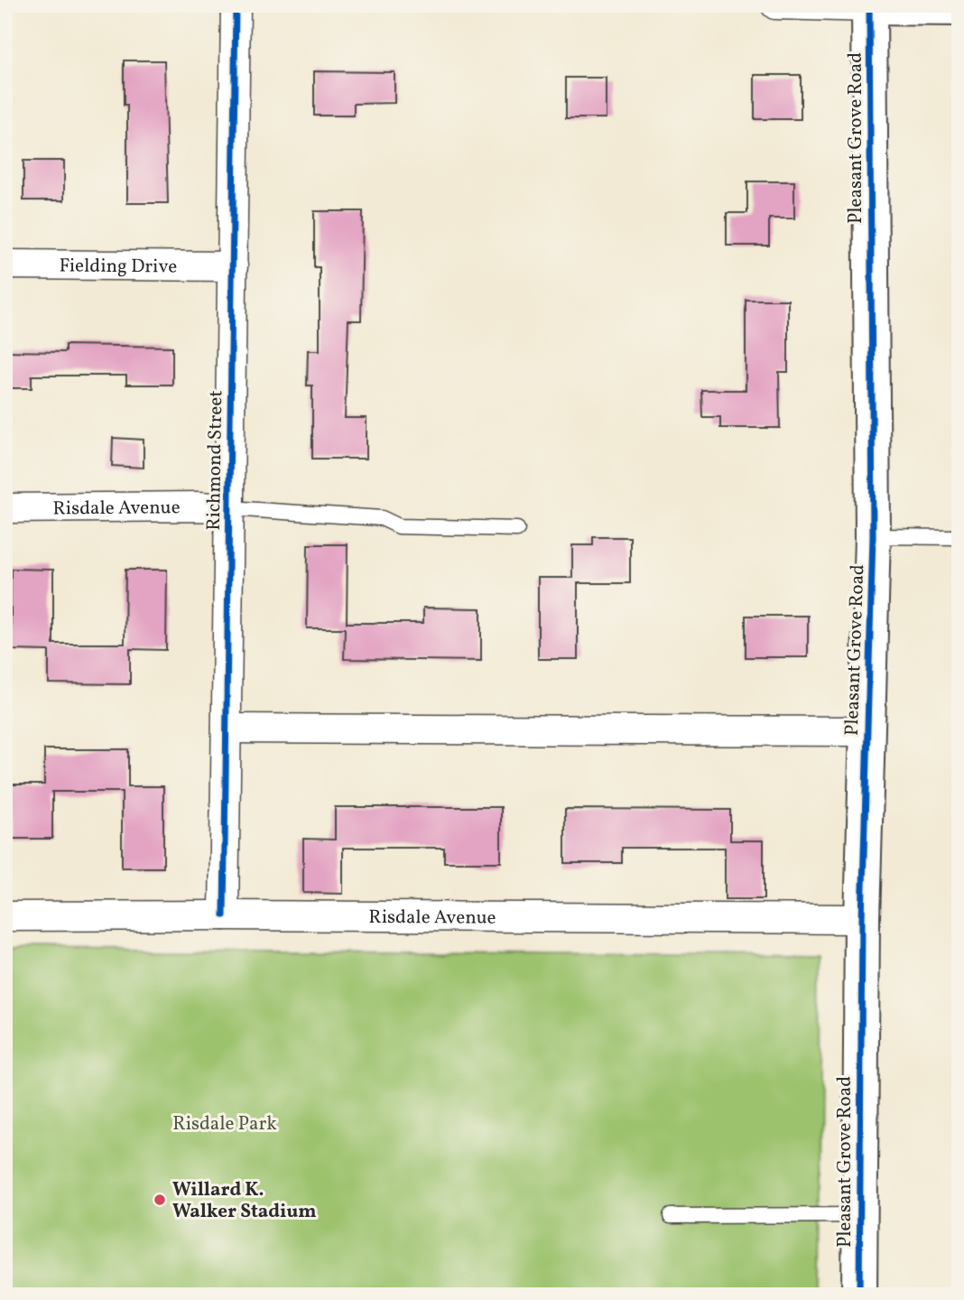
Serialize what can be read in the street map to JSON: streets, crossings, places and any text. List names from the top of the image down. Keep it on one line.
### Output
{"streets":{"street":["Pleasant Grove Road","Fielding Drive","Richmond Street","Risdale Avenue"]},"crossings":[["Pleasant Grove Road","Risdale Avenue"],["Fielding Drive","Richmond Street"],["Richmond Street","Risdale Avenue"]],"parks":["Risdale Park"],"places":["Willard K. Walker Stadium"]}
